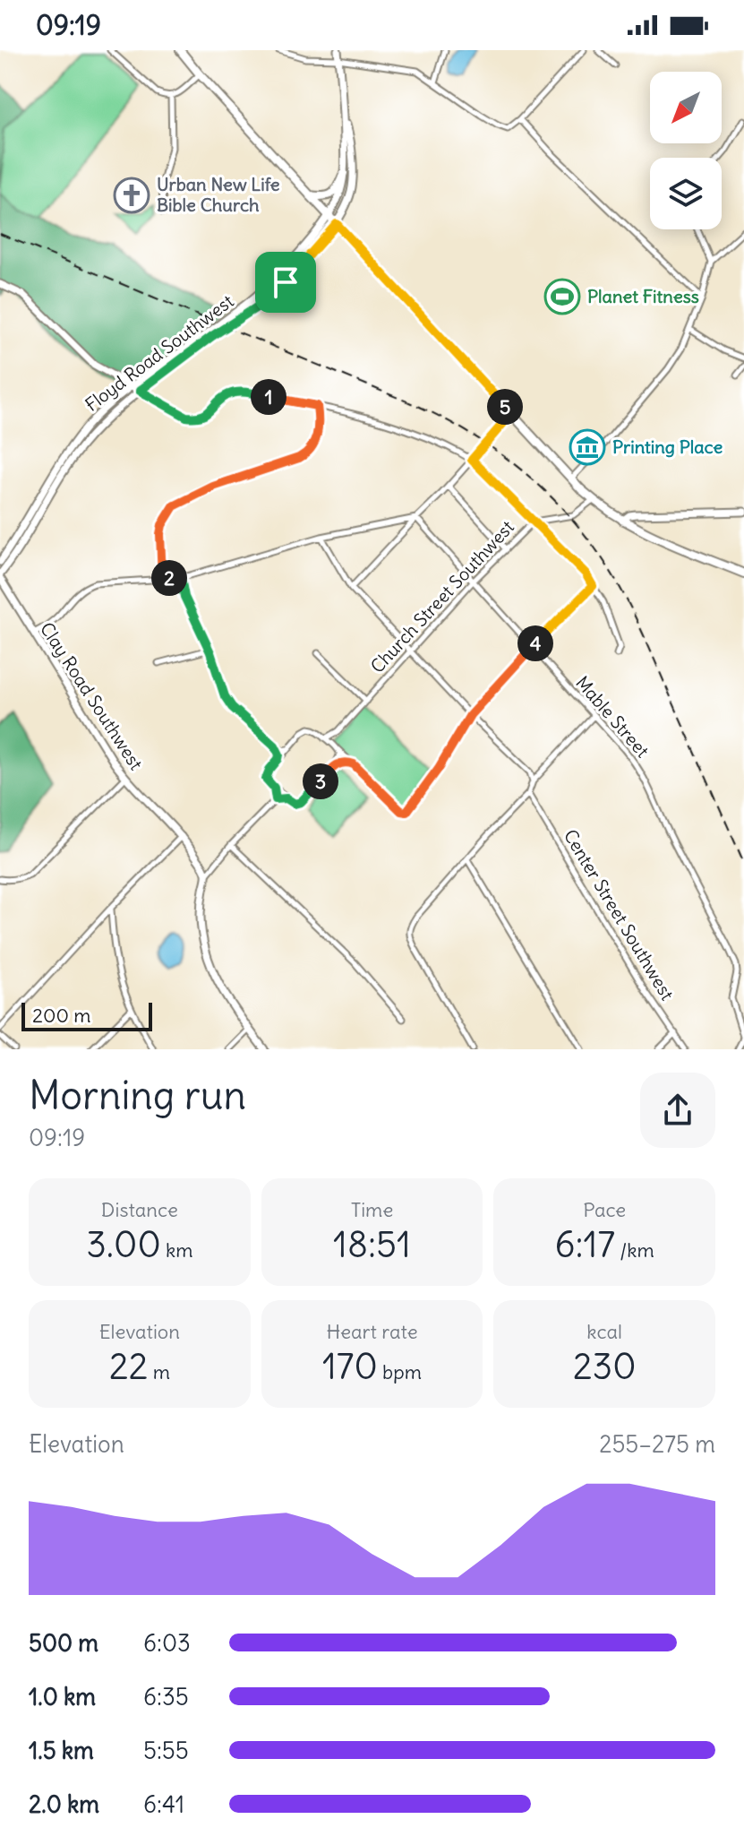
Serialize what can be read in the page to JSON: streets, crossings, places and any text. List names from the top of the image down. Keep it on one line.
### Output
{"streets":{"main road":["Floyd Road Southwest","Clay Road Southwest"],"street":["Church Street Southwest","Mable Street","Center Street Southwest"]},"crossings":[["Floyd Road Southwest","Clay Road Southwest"],["Church Street Southwest","Mable Street"]],"places":{"church":["Urban New Life Bible Church"],"sports":["Planet Fitness"],"museum":["Printing Place"]},"scale_bar":"200 m","north":"bottom left","page":{"status":"09:19","pins":["1","5","2","4","3"],"scale":"200 m","heading":["Morning run","09:19"],"stats":[["Distance","3.00 km"],["Time","18:51"],["Pace","6:17 /km"],["Elevation","22 m"],["Heart rate","170 bpm"],["kcal","230"]],"chart":["Elevation","255–275 m"],"list":[{"name":"500 m","note":"6:03"},{"name":"1.0 km","note":"6:35"},{"name":"1.5 km","note":"5:55"},{"name":"2.0 km","note":"6:41"}]}}
